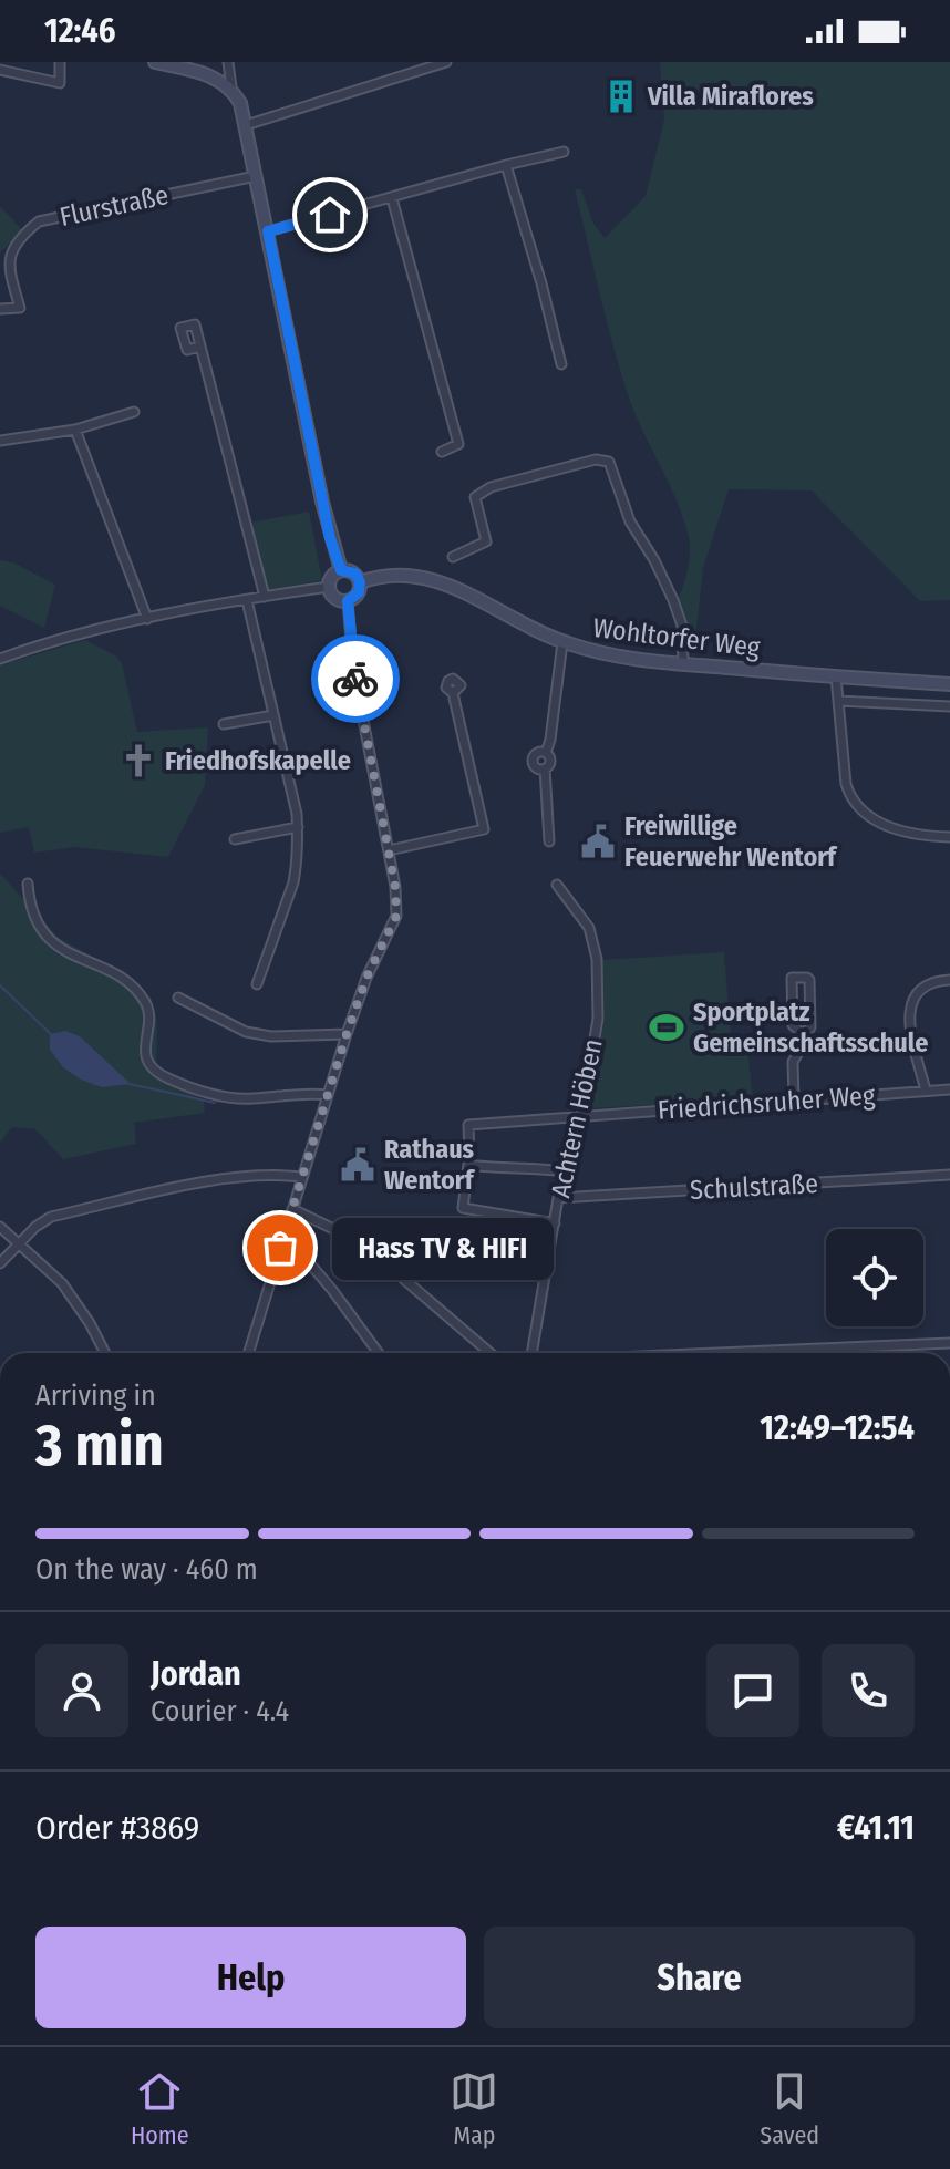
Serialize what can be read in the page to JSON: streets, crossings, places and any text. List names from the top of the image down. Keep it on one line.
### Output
{"streets":{"main road":["Wohltorfer Weg"],"street":["Flurstraße","Friedrichsruher Weg","Achtern Höben","Schulstraße"]},"crossings":[["Friedrichsruher Weg","Achtern Höben"],["Achtern Höben","Schulstraße"]],"places":{"building":["Villa Miraflores"],"church":["Friedhofskapelle"],"public building":["Freiwillige Feuerwehr Wentorf","Rathaus Wentorf"],"sports":["Sportplatz Gemeinschaftsschule"],"other":["Hass TV & HIFI"]},"page":{"status":"12:46","bubble":"Hass TV & HIFI","heading":["3 min","Arriving in","12:49–12:54"],"panel":["Jordan","Courier · 4.4","Order #3869","€41.11"],"bar":"On the way · 460 m","buttons":["Help","Share"],"tabs":["Home","Map","Saved"]}}
